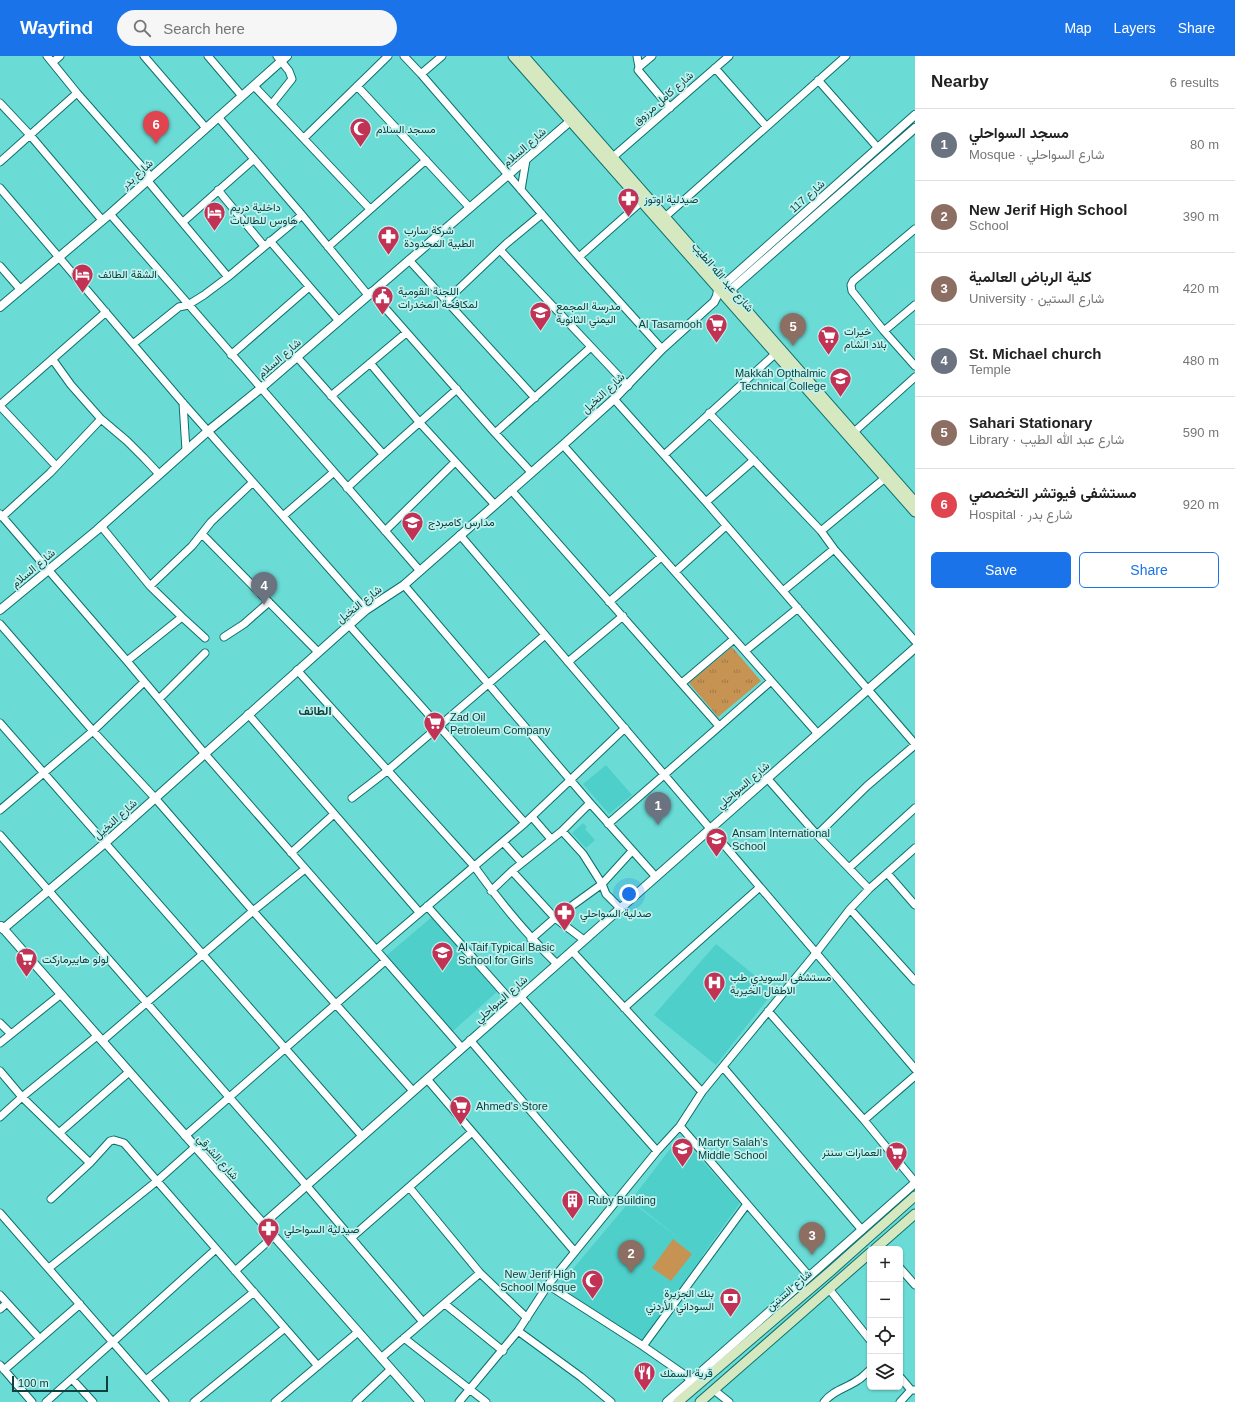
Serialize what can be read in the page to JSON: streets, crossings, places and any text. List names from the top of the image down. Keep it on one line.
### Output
{"streets":{"main road":["شارع عبد الله الطيب","شارع الستين"],"street":["شارع كامل مرزوق","شارع السلام","شارع بدر","شارع 117","شارع النخيل","شارع السواحلي","شارع الشرقي"]},"crossings":[["شارع كامل مرزوق","شارع عبد الله الطيب"],["شارع السلام","شارع عبد الله الطيب"],["شارع 117","شارع عبد الله الطيب"],["شارع 117","شارع النخيل"],["شارع عبد الله الطيب","شارع النخيل"],["شارع النخيل","شارع الشرقي"],["شارع السواحلي","شارع الشرقي"]],"districts":["الطائف"],"places":{"mosque":["مسجد السلام","New Jerif High School Mosque"],"pharmacy":["صيدلية اوتوز","شركة سارب الطبية المحدودة","صدلية السواحلي","صيدلية السواحلي"],"hotel":["داخلية دريم هاوس للطالبات","الشقة الطائف"],"public building":["اللجنة القومية لمكافحة المخدرات"],"school or university":["مدرسة المجمع اليمني الثانوية","Makkah Opthalmic Technical College","مدارس كامبردج","Ansam International School","Al Taif Typical Basic School for Girls","Martyr Salah's Middle School"],"supermarket":["Al Tasamooh","خيرات بلاد الشام","Zad Oil Petroleum Company","لولو هايبرماركت","Ahmed's Store","العمارات سنتر"],"hospital":["مستشفى السويدي طب الاطفال الخيرية"],"building":["Ruby Building"],"bank":["بنك الجزيرة السوداني الأردني"],"restaurant":["قرية السمك"]},"scale_bar":"100 m","page":{"header":"Wayfind","search":"Search here","nav":["Map","Layers","Share"],"heading":["Nearby","6 results"],"list":[{"mark":"1","name":"مسجد السواحلي","note":"Mosque · شارع السواحلي","value":"80 m"},{"mark":"2","name":"New Jerif High School","note":"School","value":"390 m"},{"mark":"3","name":"كلية الرباض العالمية","note":"University · شارع الستين","value":"420 m"},{"mark":"4","name":"St. Michael church","note":"Temple","value":"480 m"},{"mark":"5","name":"Sahari Stationary","note":"Library · شارع عبد الله الطيب","value":"590 m"},{"mark":"6","name":"مستشفى فيوتشر التخصصي","note":"Hospital · شارع بدر","value":"920 m"}],"pins":["6","5","4","1","3","2"],"buttons":["Save","Share"],"map_buttons":["+","−"],"scale":"100 m"}}
